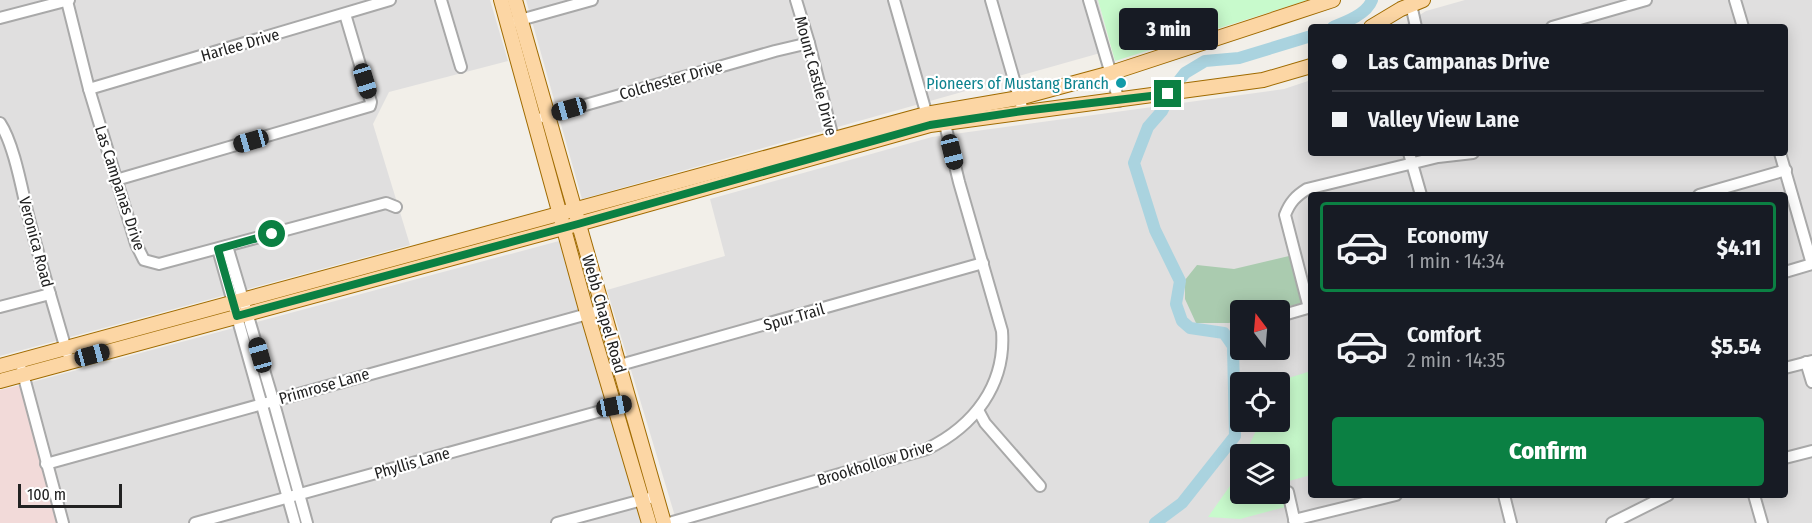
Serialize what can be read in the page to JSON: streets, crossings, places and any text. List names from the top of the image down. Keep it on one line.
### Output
{"streets":{"main road":["Webb Chapel Road"],"street":["Harlee Drive","Mount Castle Drive","Colchester Drive","Las Campanas Drive","Veronica Road","Spur Trail","Primrose Lane","Phyllis Lane","Brookhollow Drive"]},"crossings":[["Harlee Drive","Las Campanas Drive"],["Mount Castle Drive","Colchester Drive"],["Colchester Drive","Webb Chapel Road"],["Webb Chapel Road","Spur Trail"],["Webb Chapel Road","Primrose Lane"],["Webb Chapel Road","Phyllis Lane"],["Spur Trail","Brookhollow Drive"]],"places":["Pioneers of Mustang Branch"],"scale_bar":"100 m","north":"top","page":{"bubble":"3 min","banner":["Las Campanas Drive","Valley View Lane"],"list":[{"name":"Economy","note":"1 min · 14:34","value":"$4.11"},{"name":"Comfort","note":"2 min · 14:35","value":"$5.54"}],"buttons":"Confirm","scale":"100 m"}}
